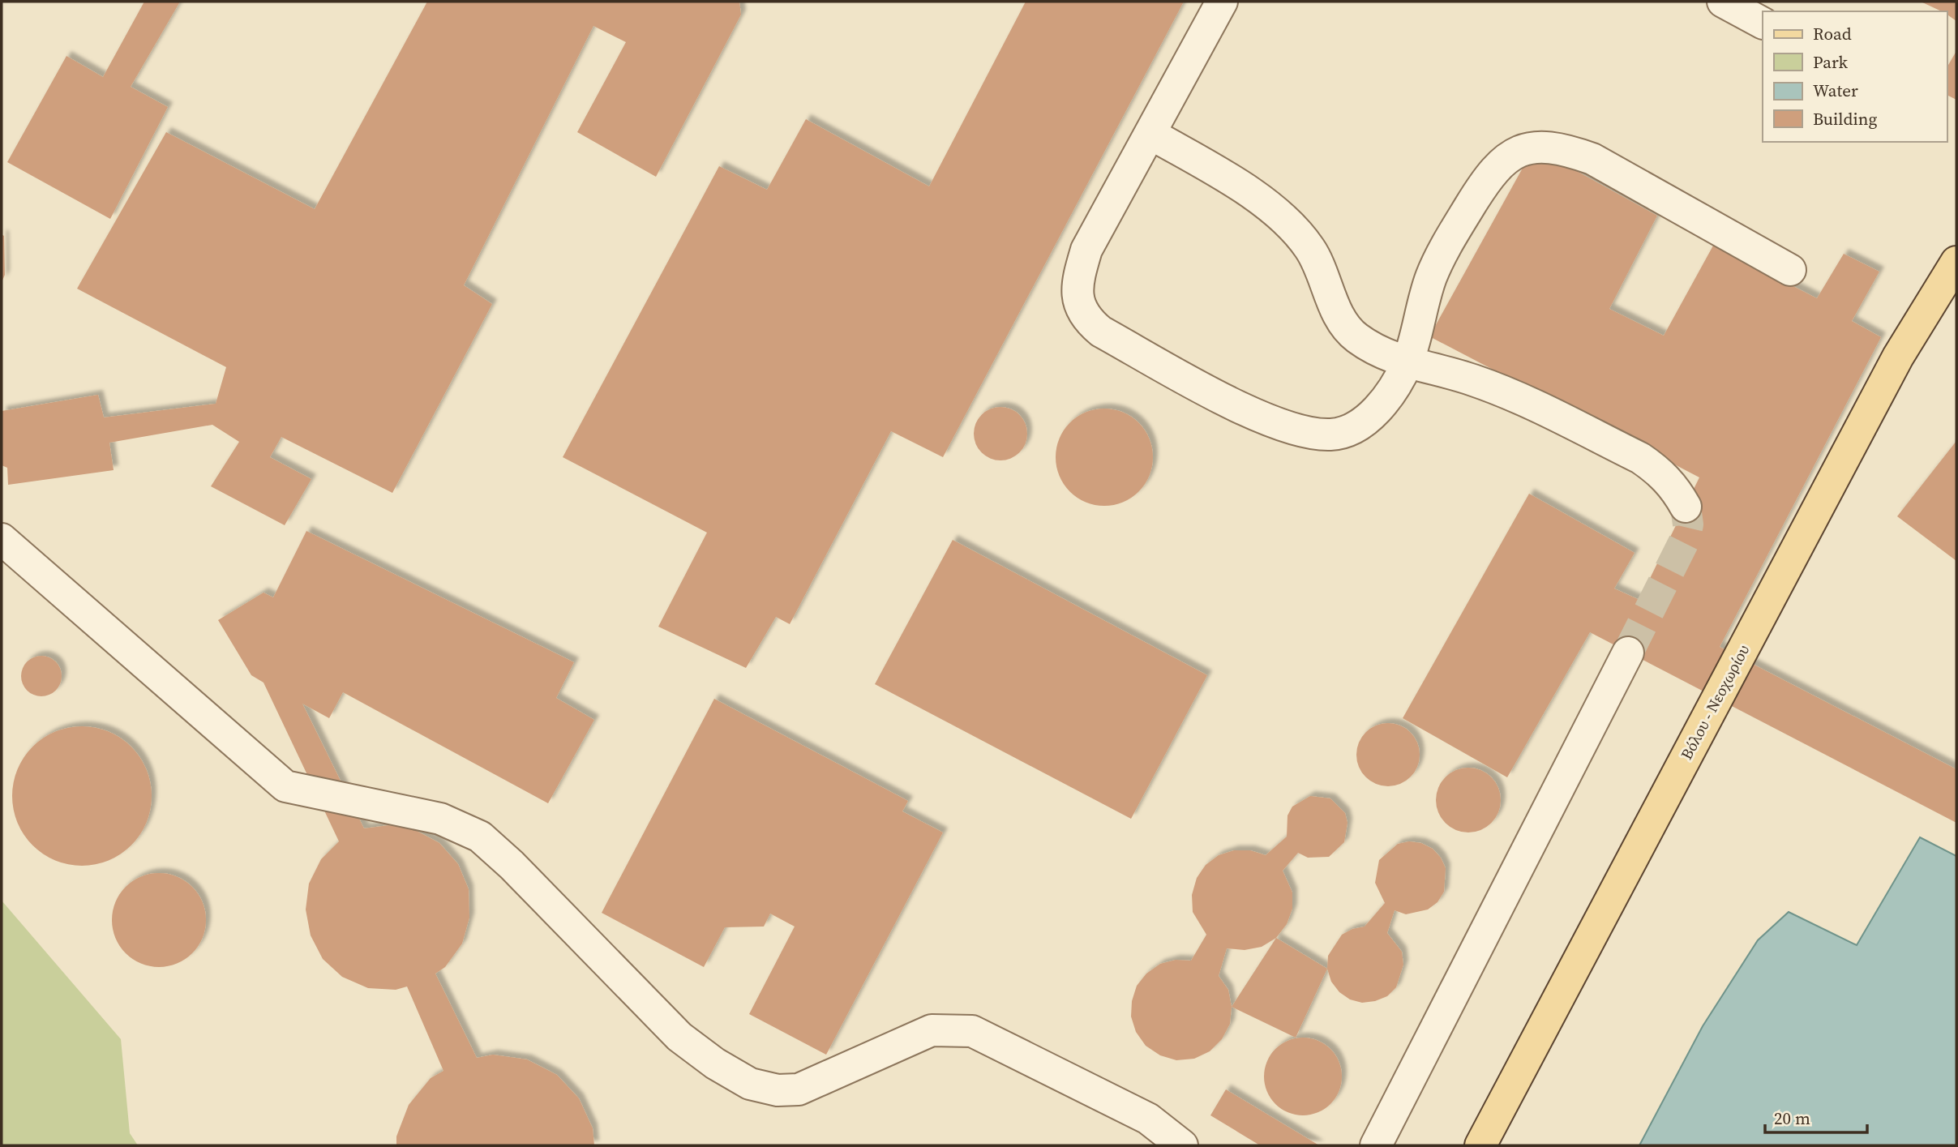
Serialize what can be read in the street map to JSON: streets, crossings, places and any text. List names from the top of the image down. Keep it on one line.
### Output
{"streets":{"main road":["Βόλου - Νεοχωρίου"]},"legend":["Road","Park","Water","Building"],"scale_bar":"20 m"}
